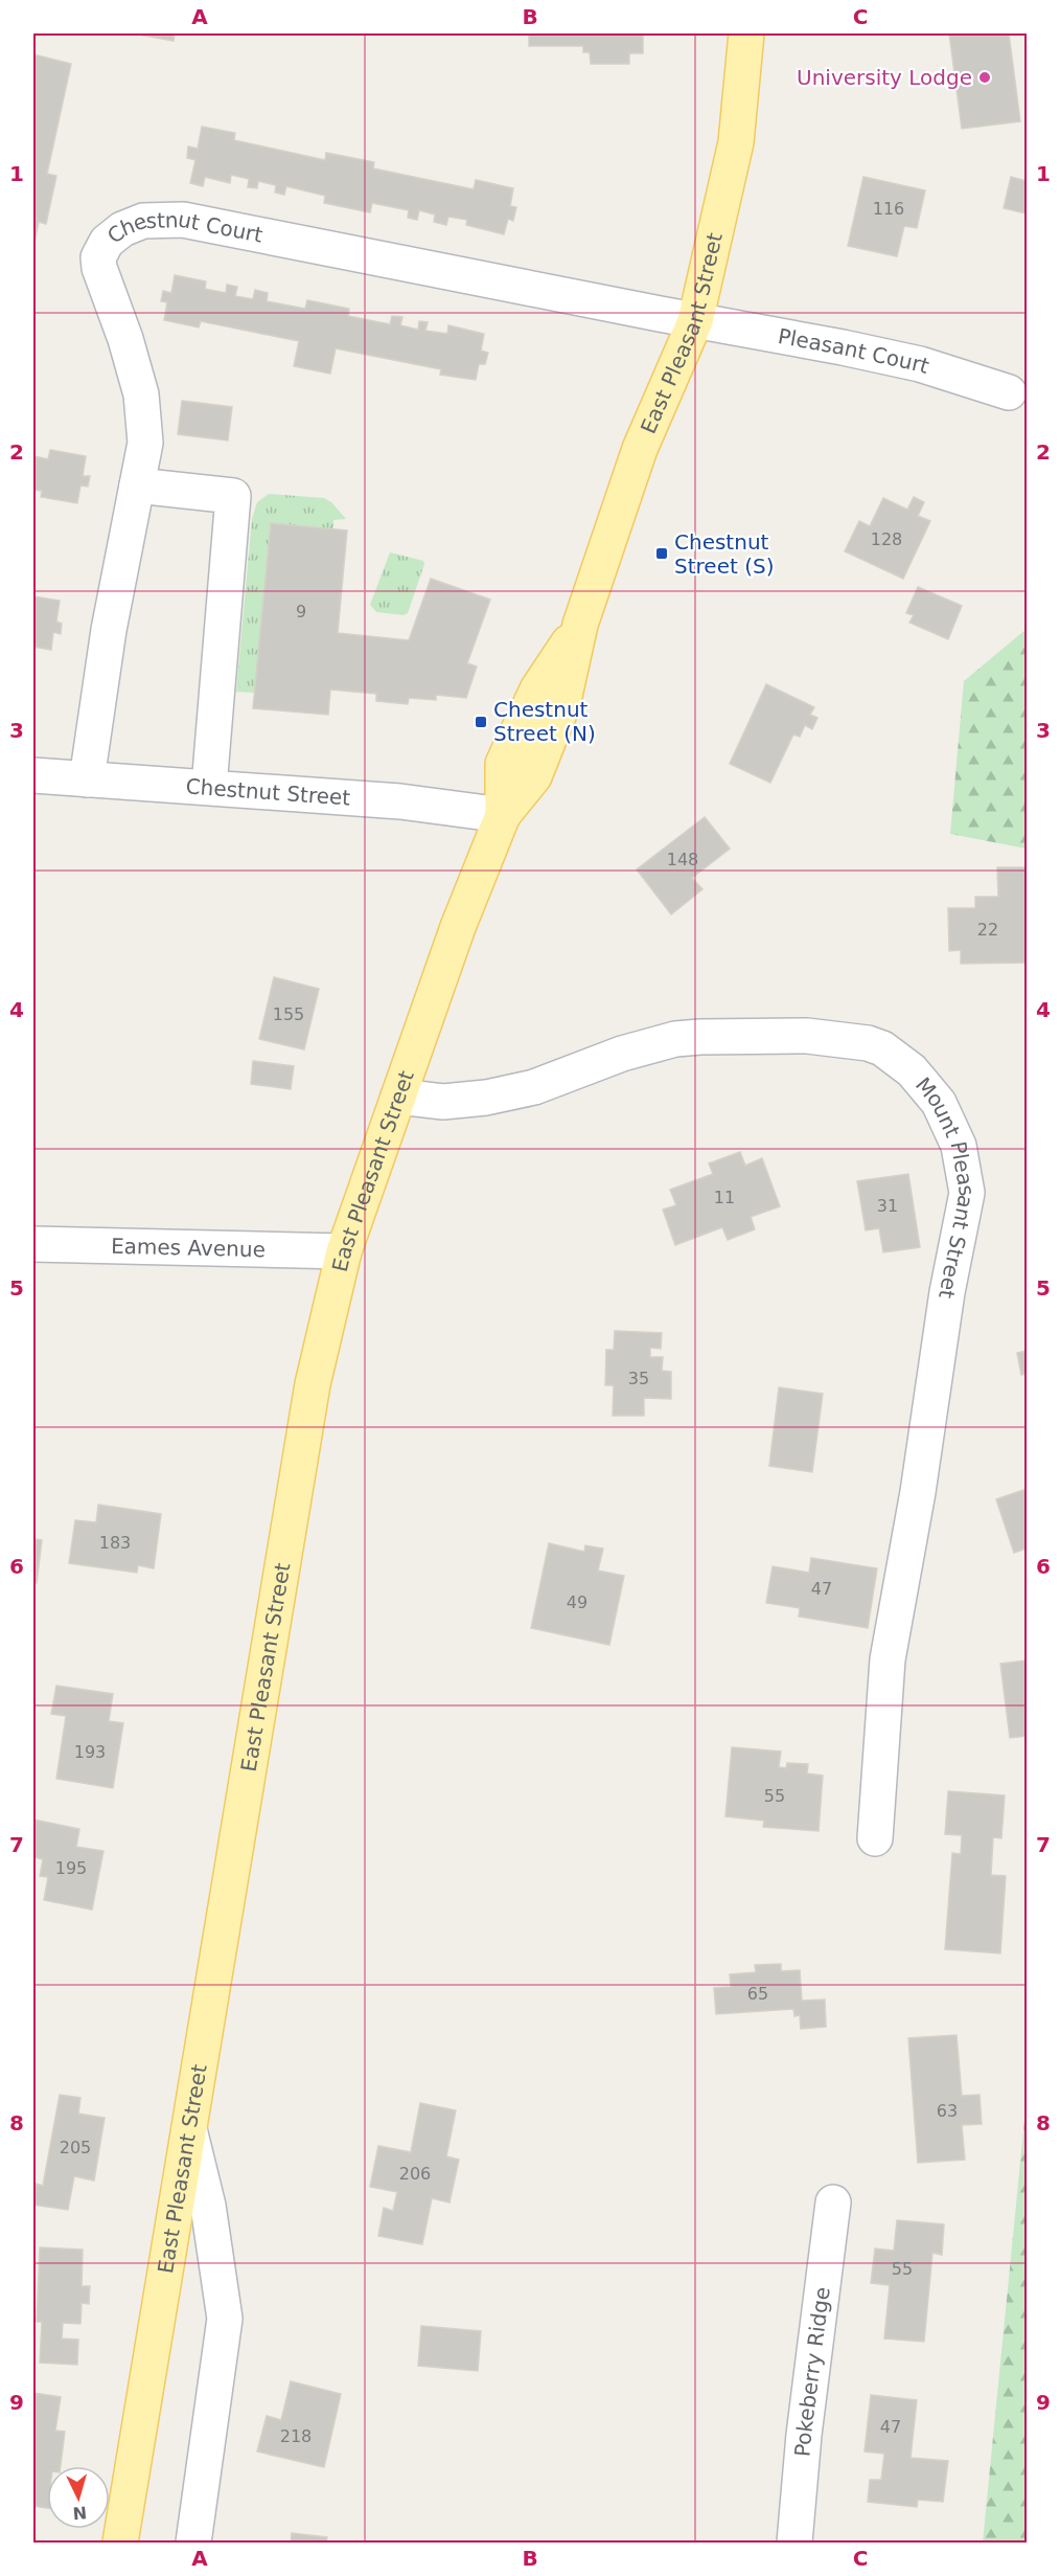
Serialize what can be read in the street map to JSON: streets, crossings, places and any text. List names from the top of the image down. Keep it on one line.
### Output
{"streets":{"main road":["East Pleasant Street"],"street":["Chestnut Court","Pleasant Court","Chestnut Street","Mount Pleasant Street","Eames Avenue","Pokeberry Ridge"]},"crossings":[["Chestnut Court","East Pleasant Street"],["Chestnut Court","Pleasant Court"],["Chestnut Court","Chestnut Street"],["East Pleasant Street","Pleasant Court"],["East Pleasant Street","Chestnut Street"],["East Pleasant Street","Mount Pleasant Street"],["East Pleasant Street","Eames Avenue"]],"places":{"other":["University Lodge"],"transit":["Chestnut Street (S)","Chestnut Street (N)"]},"house_numbers":["116","128","9","148","22","155","11","31","35","183","47","49","193","55","195","65","63","205","206","55","47","218"],"north":"bottom","grid":{"columns":["A","B","C"],"rows":["1","2","3","4","5","6","7","8","9"]}}
